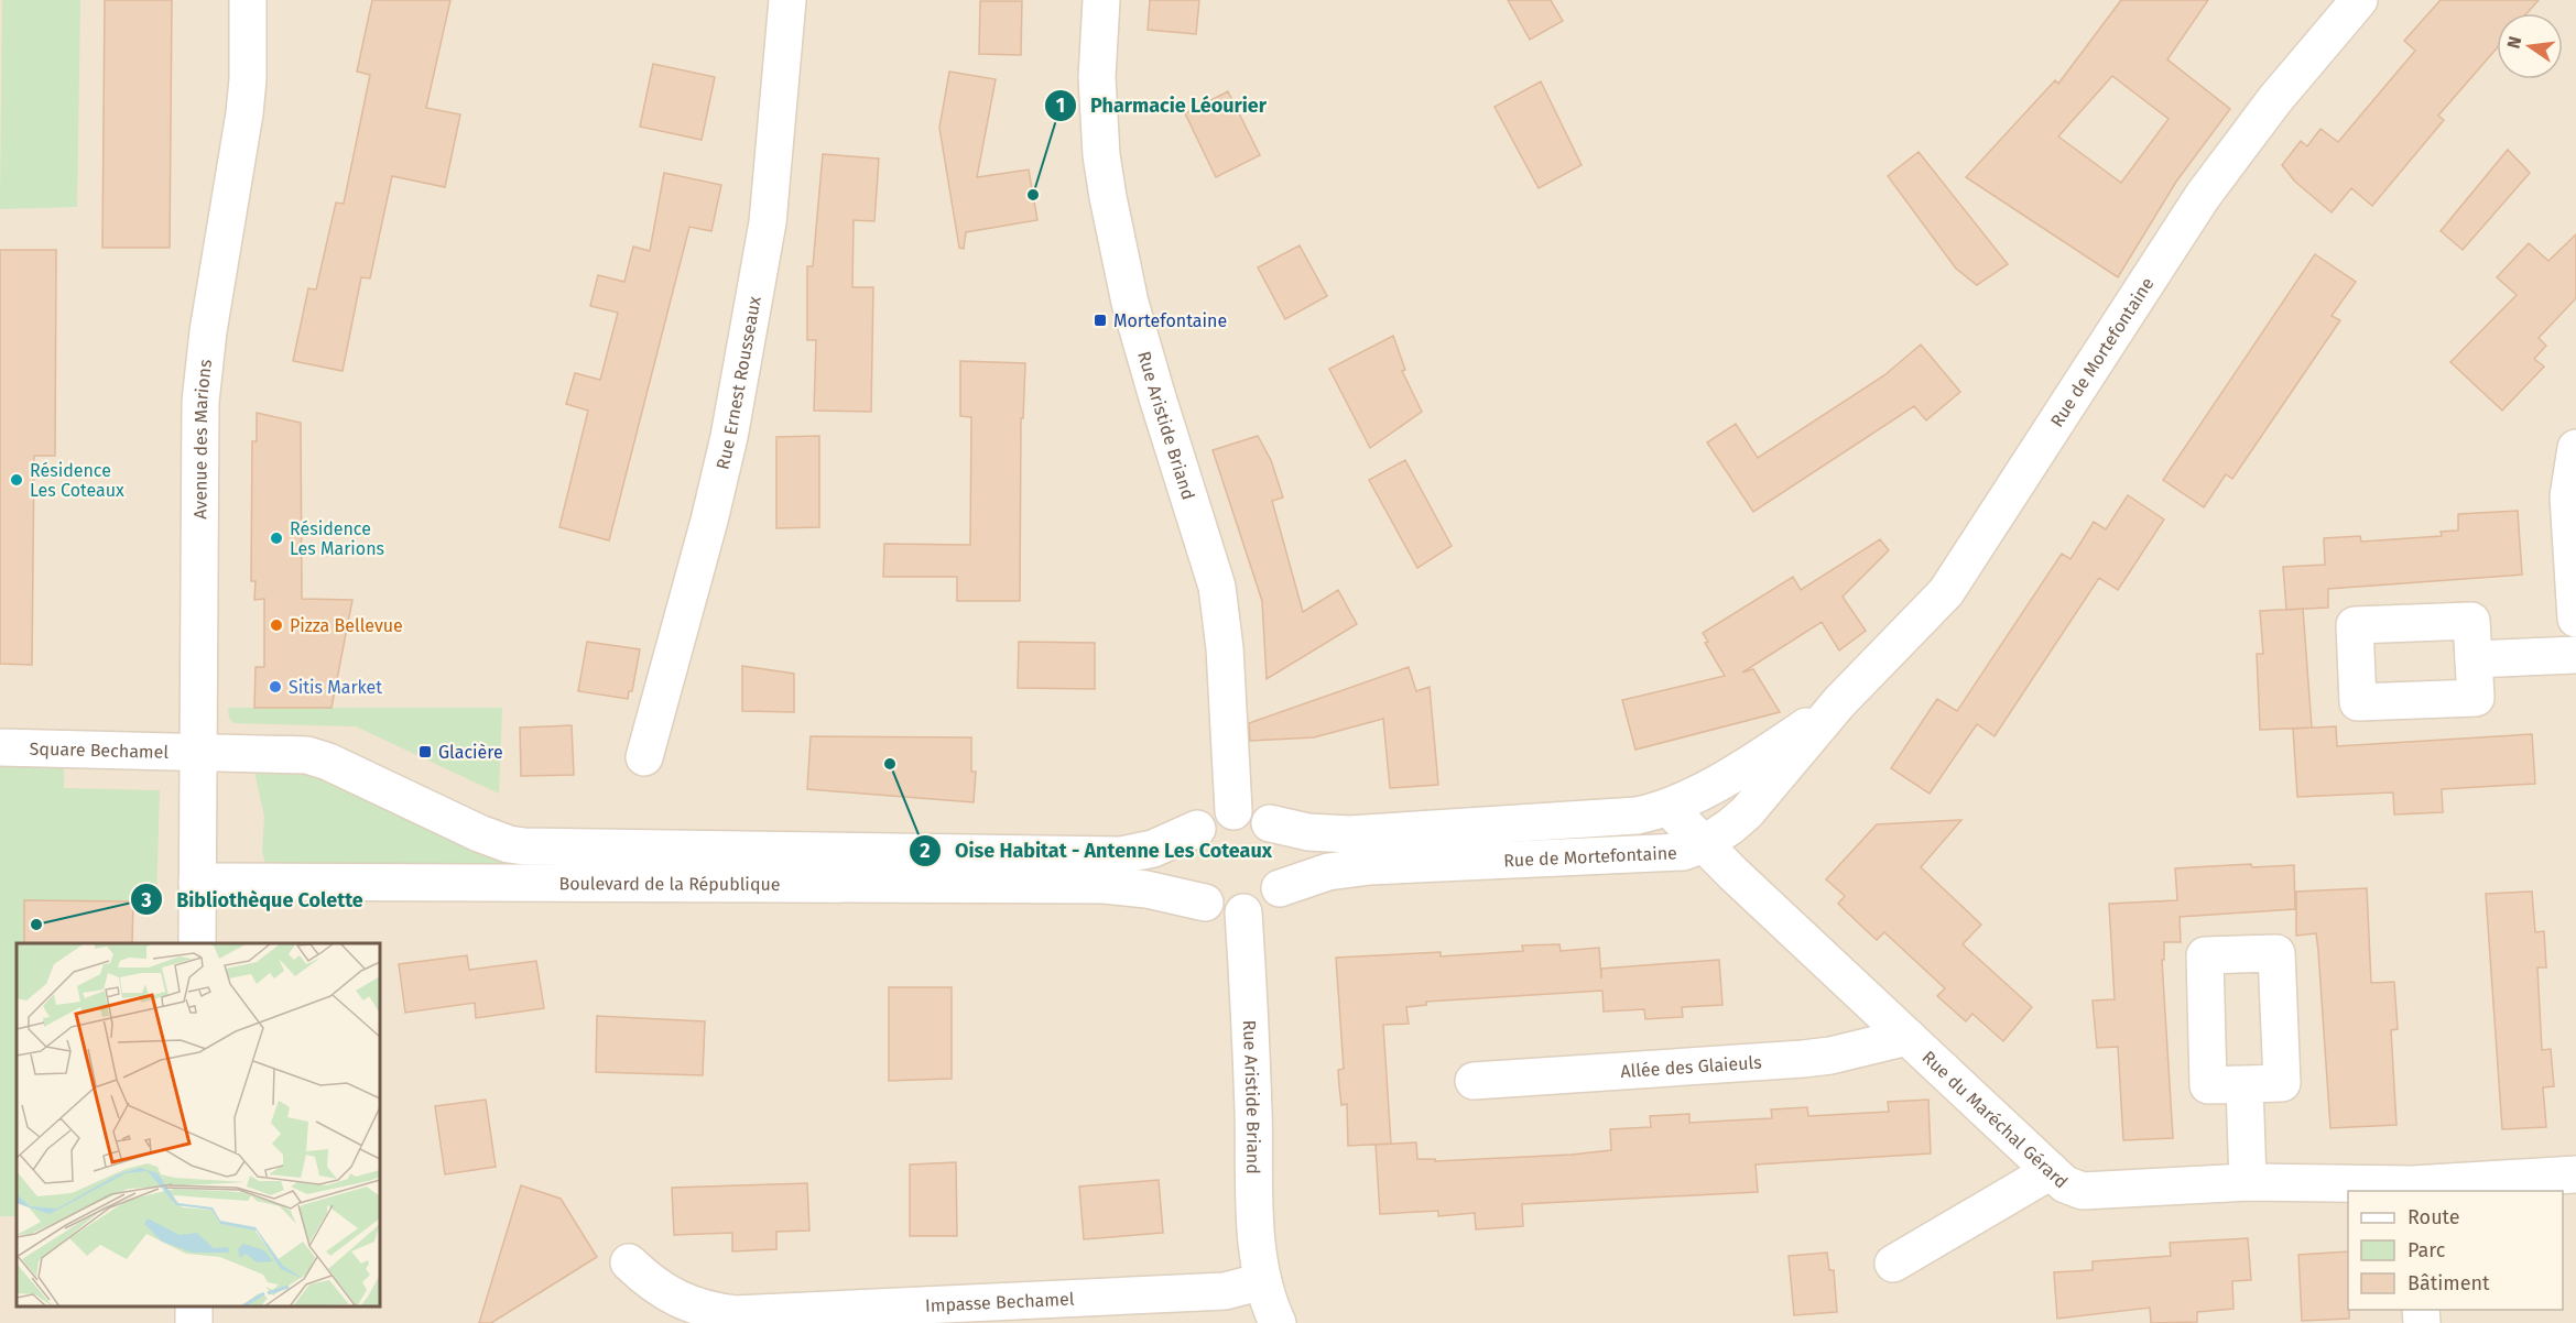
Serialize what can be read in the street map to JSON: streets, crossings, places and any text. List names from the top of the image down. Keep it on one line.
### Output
{"streets":{"street":["Rue de Mortefontaine","Rue Ernest Rousseaux","Rue Aristide Briand","Avenue des Marions","Square Bechamel","Boulevard de la République","Allée des Glaieuls","Rue du Maréchal Gérard","Impasse Bechamel"]},"crossings":[["Rue de Mortefontaine","Rue Aristide Briand"],["Rue de Mortefontaine","Boulevard de la République"],["Rue de Mortefontaine","Rue du Maréchal Gérard"],["Rue Aristide Briand","Boulevard de la République"],["Rue Aristide Briand","Impasse Bechamel"],["Avenue des Marions","Square Bechamel"],["Avenue des Marions","Boulevard de la République"],["Square Bechamel","Boulevard de la République"],["Allée des Glaieuls","Rue du Maréchal Gérard"]],"places":{"other":["Pharmacie Léourier","Résidence Les Coteaux","Résidence Les Marions","Pizza Bellevue","Sitis Market","Oise Habitat - Antenne Les Coteaux","Bibliothèque Colette"],"transit":["Mortefontaine","Glacière"]},"legend":["Route","Parc","Bâtiment"],"north":"left"}
